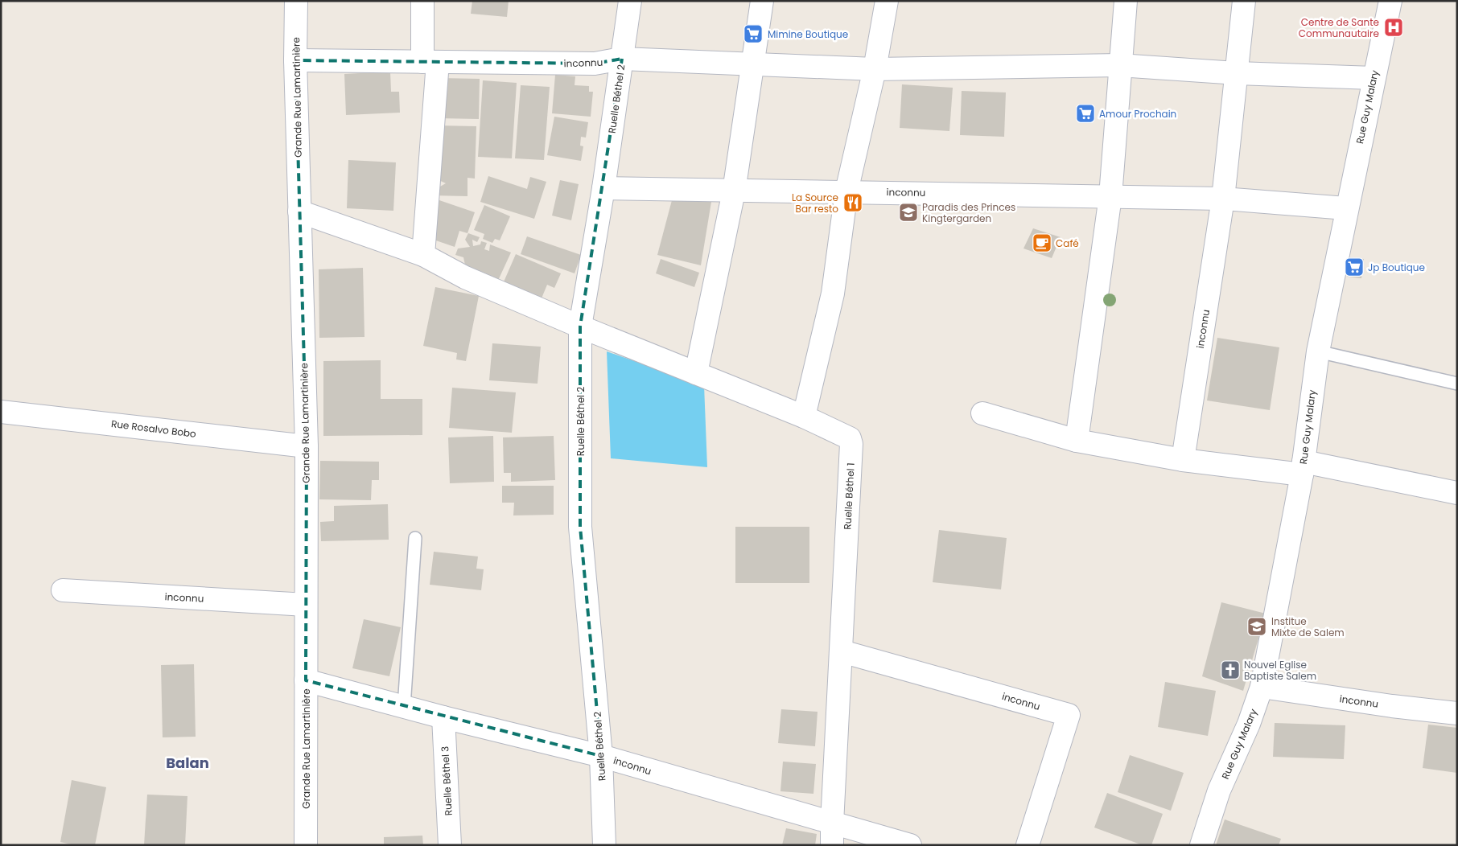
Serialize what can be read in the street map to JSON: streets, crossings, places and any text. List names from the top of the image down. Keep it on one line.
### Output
{"streets":{"street":["inconnu","Grande Rue Lamartinière","Ruelle Béthel 2","Rue Guy Malary","Rue Rosalvo Bobo","Ruelle Béthel 1","Ruelle Béthel 3"]},"crossings":[["inconnu","Grande Rue Lamartinière"],["inconnu","Ruelle Béthel 2"],["inconnu","Rue Guy Malary"],["inconnu","Ruelle Béthel 1"],["inconnu","Ruelle Béthel 3"],["Grande Rue Lamartinière","Rue Rosalvo Bobo"],["Ruelle Béthel 2","Ruelle Béthel 1"]],"districts":["Balan"],"places":{"hospital":["Centre de Sante Communautaire"],"supermarket":["Mimine Boutique","Amour Prochain","Jp Boutique"],"restaurant":["La Source Bar resto"],"school or university":["Paradis des Princes Kingtergarden","Institue Mixte de Salem"],"cafe":["Café"],"church":["Nouvel Eglise Baptiste Salem"]}}
